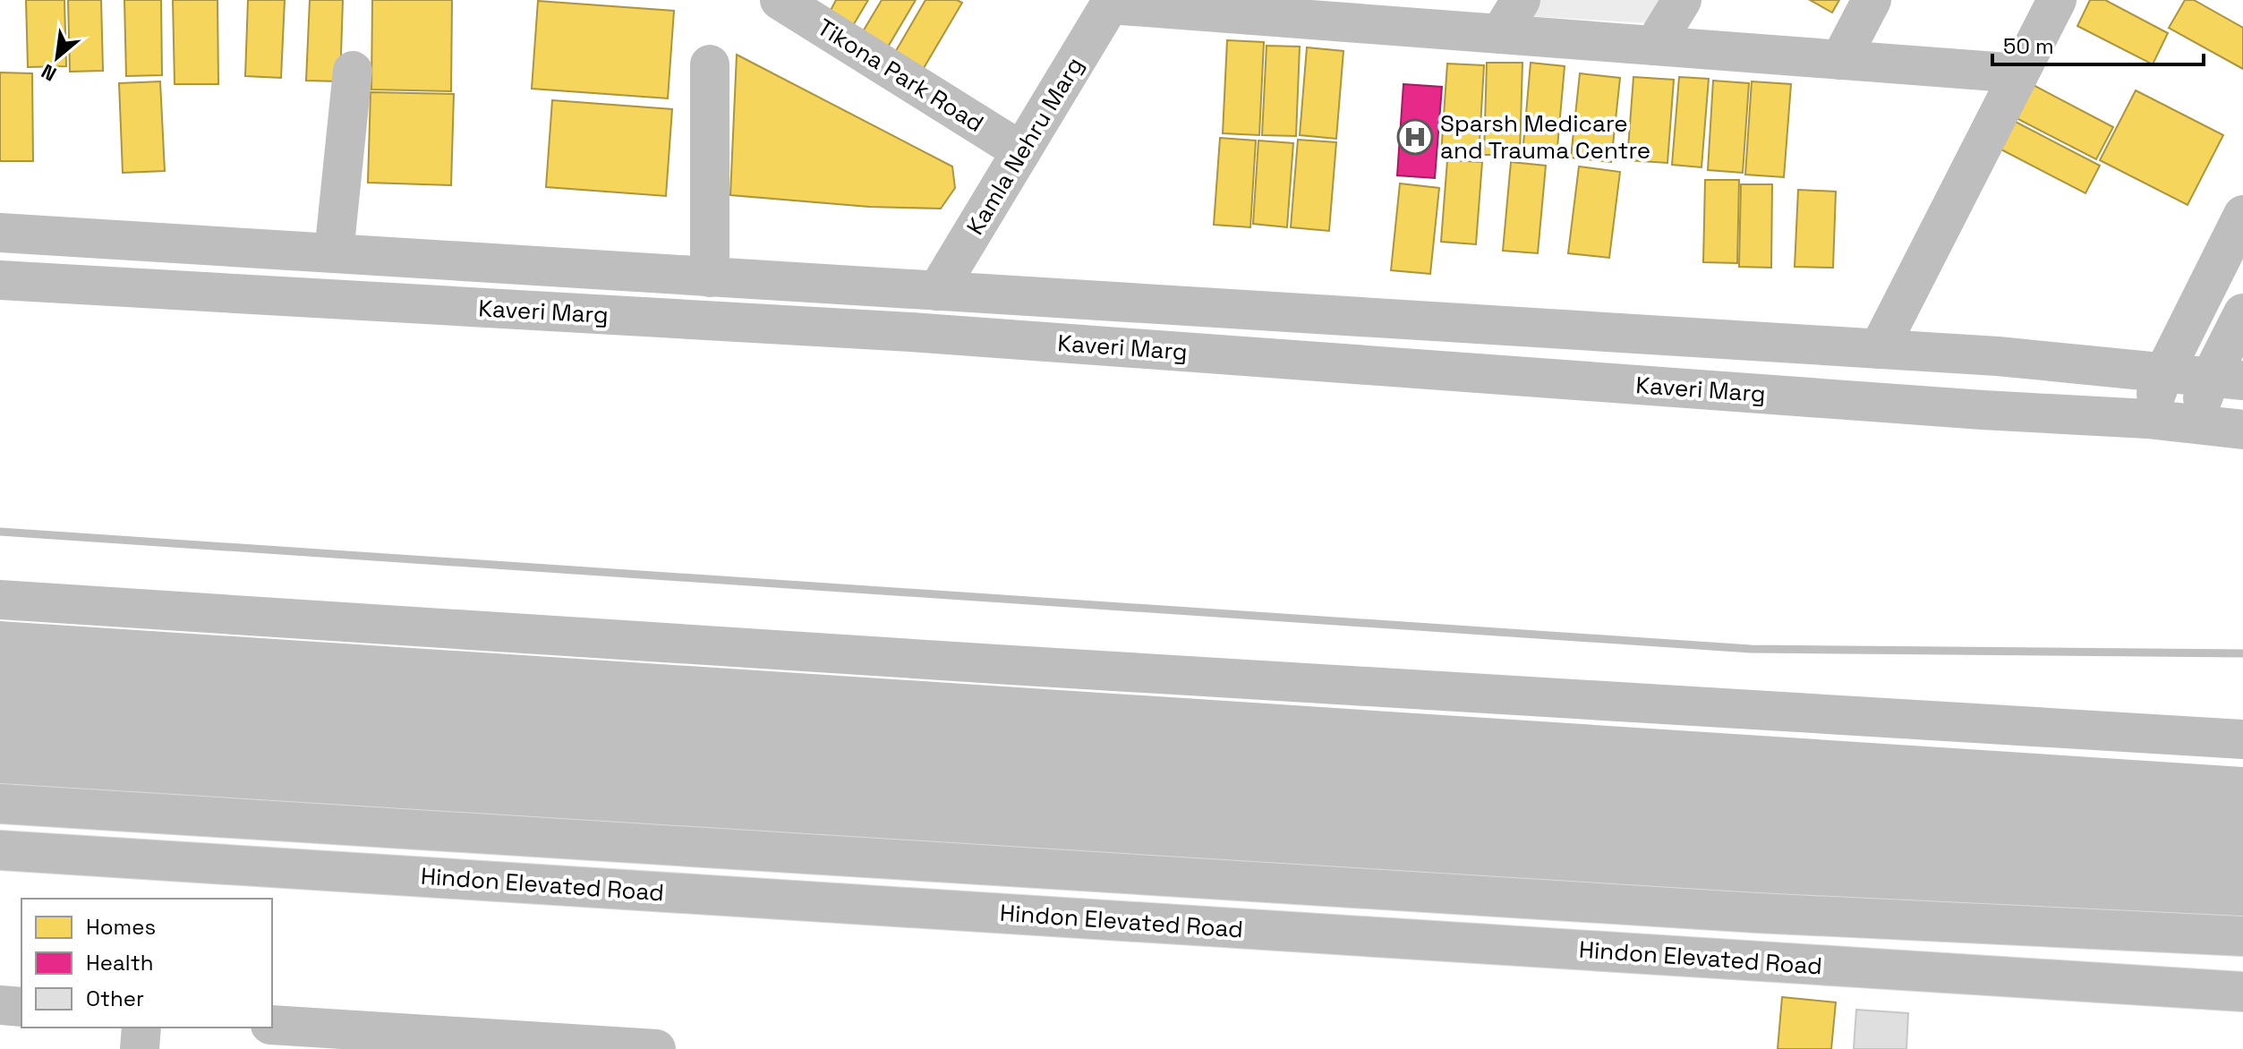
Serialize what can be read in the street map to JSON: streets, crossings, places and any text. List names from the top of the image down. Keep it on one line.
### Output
{"streets":{"main road":["Tikona Park Road","Kamla Nehru Marg","Kaveri Marg","Hindon Elevated Road"]},"crossings":[["Tikona Park Road","Kamla Nehru Marg"],["Kamla Nehru Marg","Kaveri Marg"]],"places":{"hospital":["Sparsh Medicare and Trauma Centre"]},"legend":["Homes","Health","Other"],"scale_bar":"50 m","north":"bottom left"}
